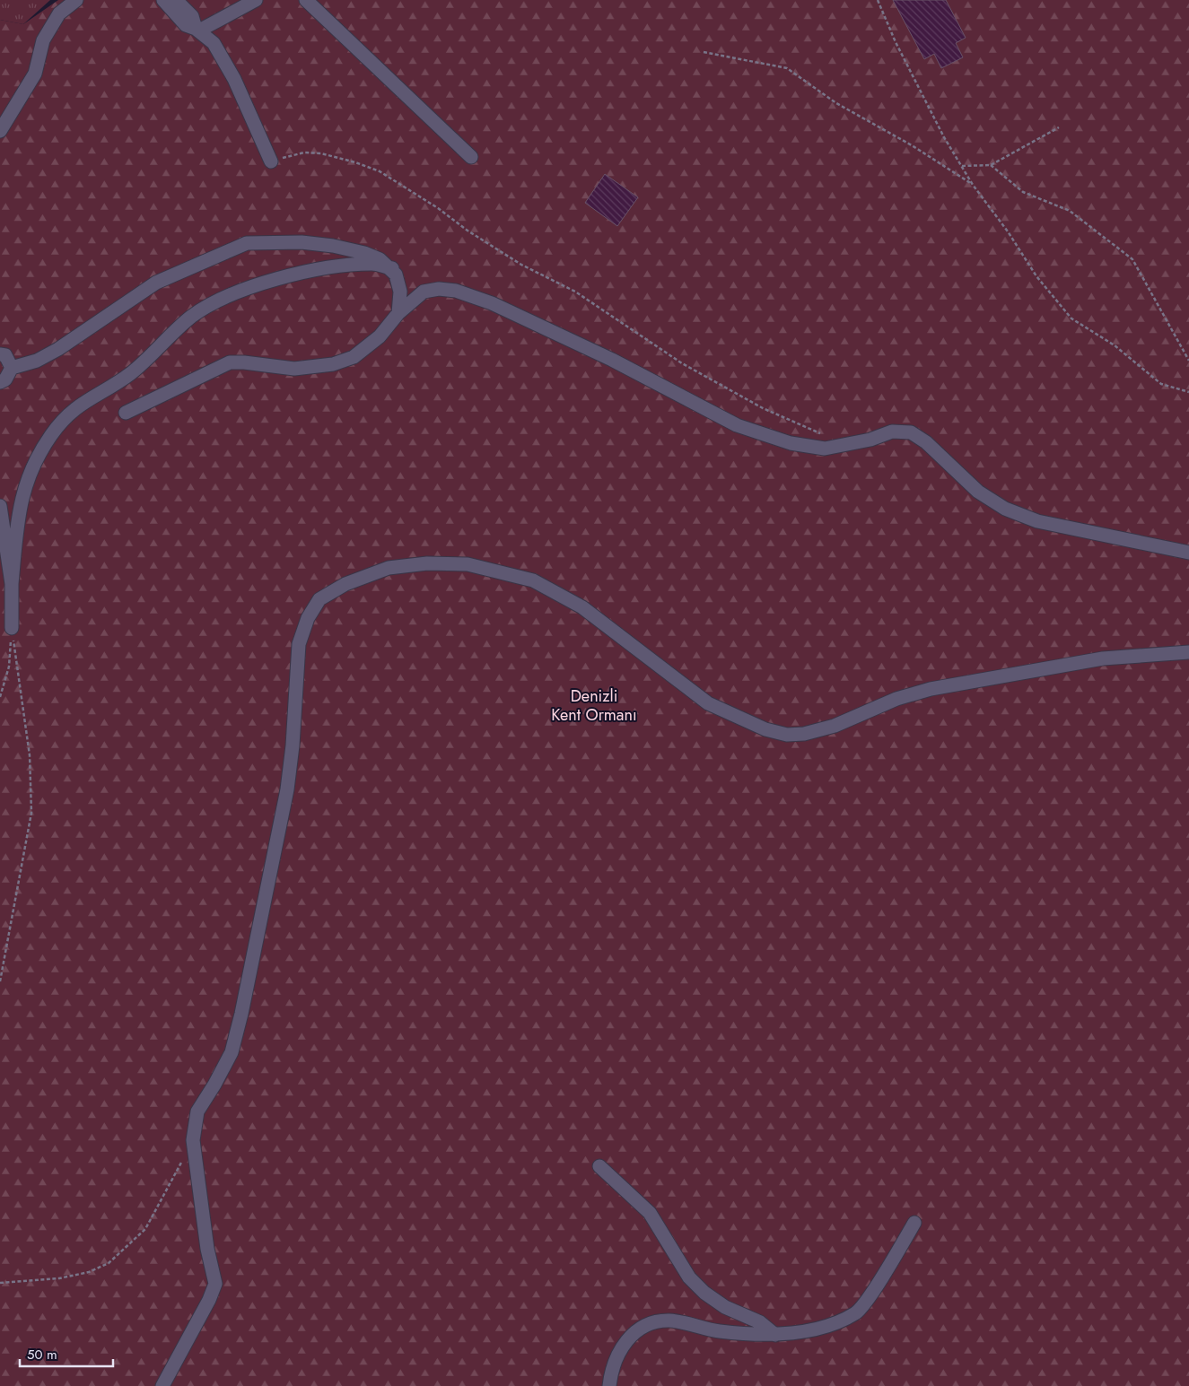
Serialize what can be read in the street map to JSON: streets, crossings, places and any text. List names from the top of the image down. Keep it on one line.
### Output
{"parks":["Denizli Kent Ormanı"],"scale_bar":"50 m"}
